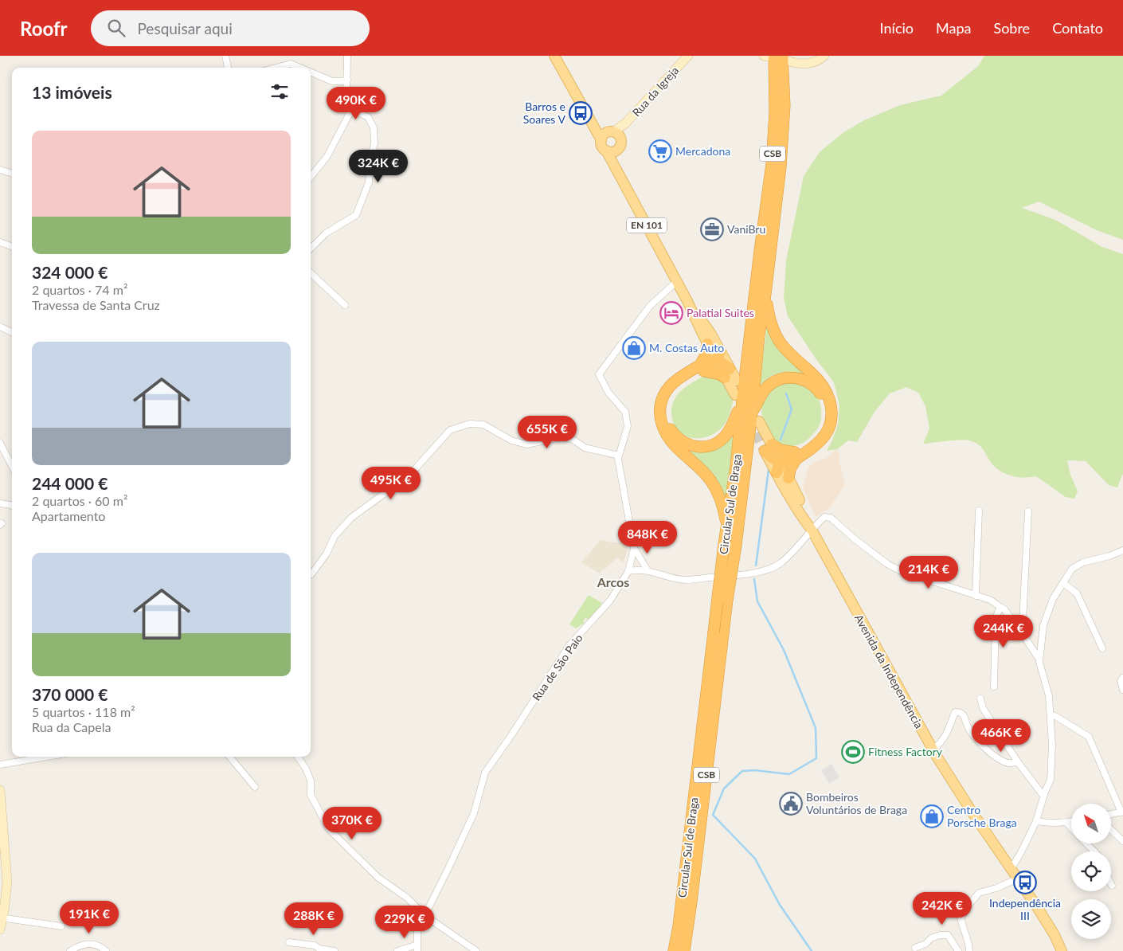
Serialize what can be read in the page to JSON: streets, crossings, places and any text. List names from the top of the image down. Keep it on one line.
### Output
{"streets":{"highway":["CSB","Circular Sul de Braga"],"main road":["EN 101","Avenida da Independência"],"street":["Rua da Igreja","Rua de São Paio"]},"crossings":[["EN 101","Rua de São Paio"],["Circular Sul de Braga","Avenida da Independência"]],"districts":["Arcos"],"places":{"bus stop":["Barros e Soares V","Independência III"],"supermarket":["Mercadona"],"office":["VaniBru"],"hotel":["Palatial Suites"],"shop":["M. Costas Auto","Centro Porsche Braga"],"sports":["Fitness Factory"],"public building":["Bombeiros Voluntários de Braga"]},"north":"top left","page":{"header":"Roofr","search":"Pesquisar aqui","nav":["Início","Mapa","Sobre","Contato"],"heading":"13 imóveis","price":["490K €","324K €","655K €","495K €","848K €","214K €","244K €","466K €","370K €","242K €","191K €","288K €","229K €"],"list":[{"name":"324 000 €","note":"2 quartos · 74 m² · Travessa de Santa Cruz"},{"name":"244 000 €","note":"2 quartos · 60 m² · Apartamento"},{"name":"370 000 €","note":"5 quartos · 118 m² · Rua da Capela"}]}}
